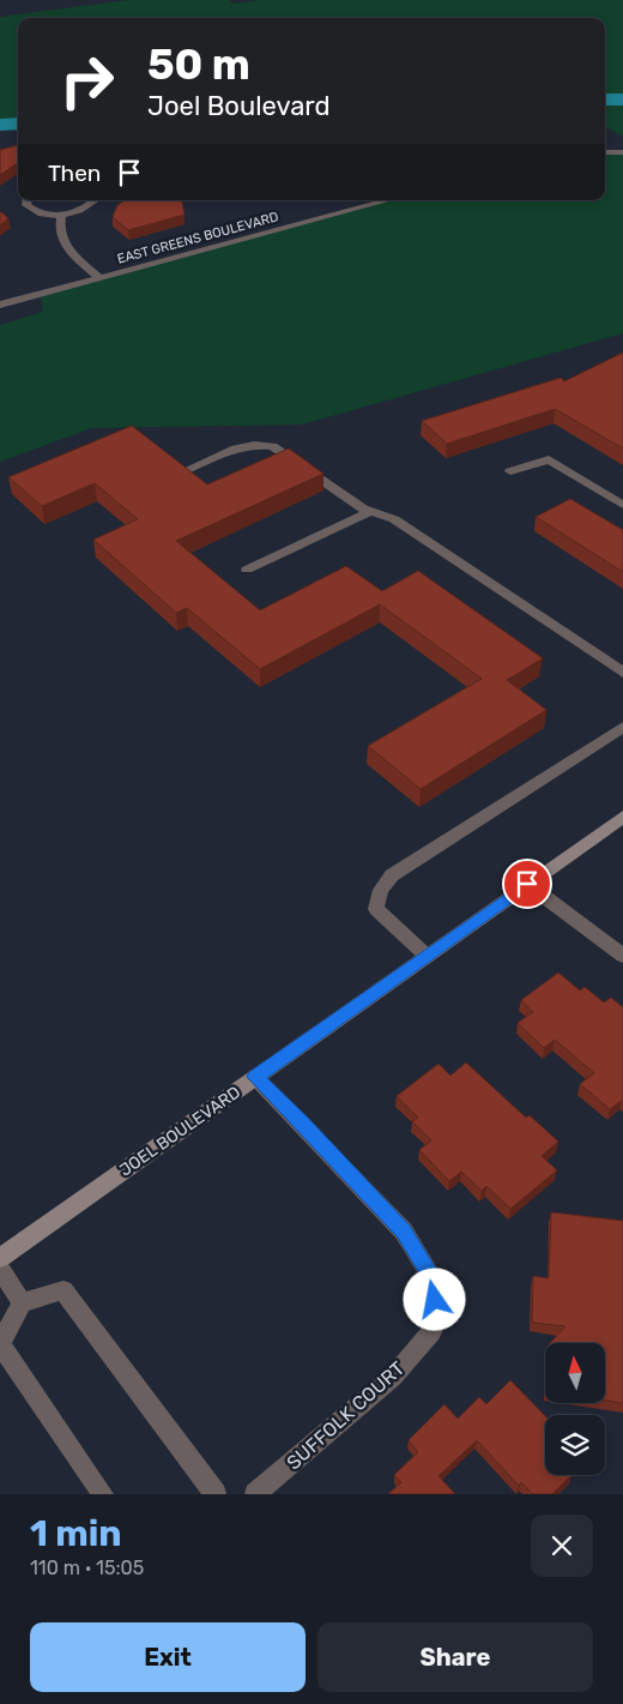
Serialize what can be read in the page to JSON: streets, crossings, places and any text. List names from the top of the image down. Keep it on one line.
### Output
{"streets":{"main road":["JOEL BOULEVARD"],"street":["EAST GREENS BOULEVARD","SUFFOLK COURT"]},"crossings":[["JOEL BOULEVARD","SUFFOLK COURT"]],"north":"top","page":{"turn":["50 m","Joel Boulevard"],"then":"Then","heading":["1 min","110 m · 15:05"],"buttons":["Exit","Share"]}}
